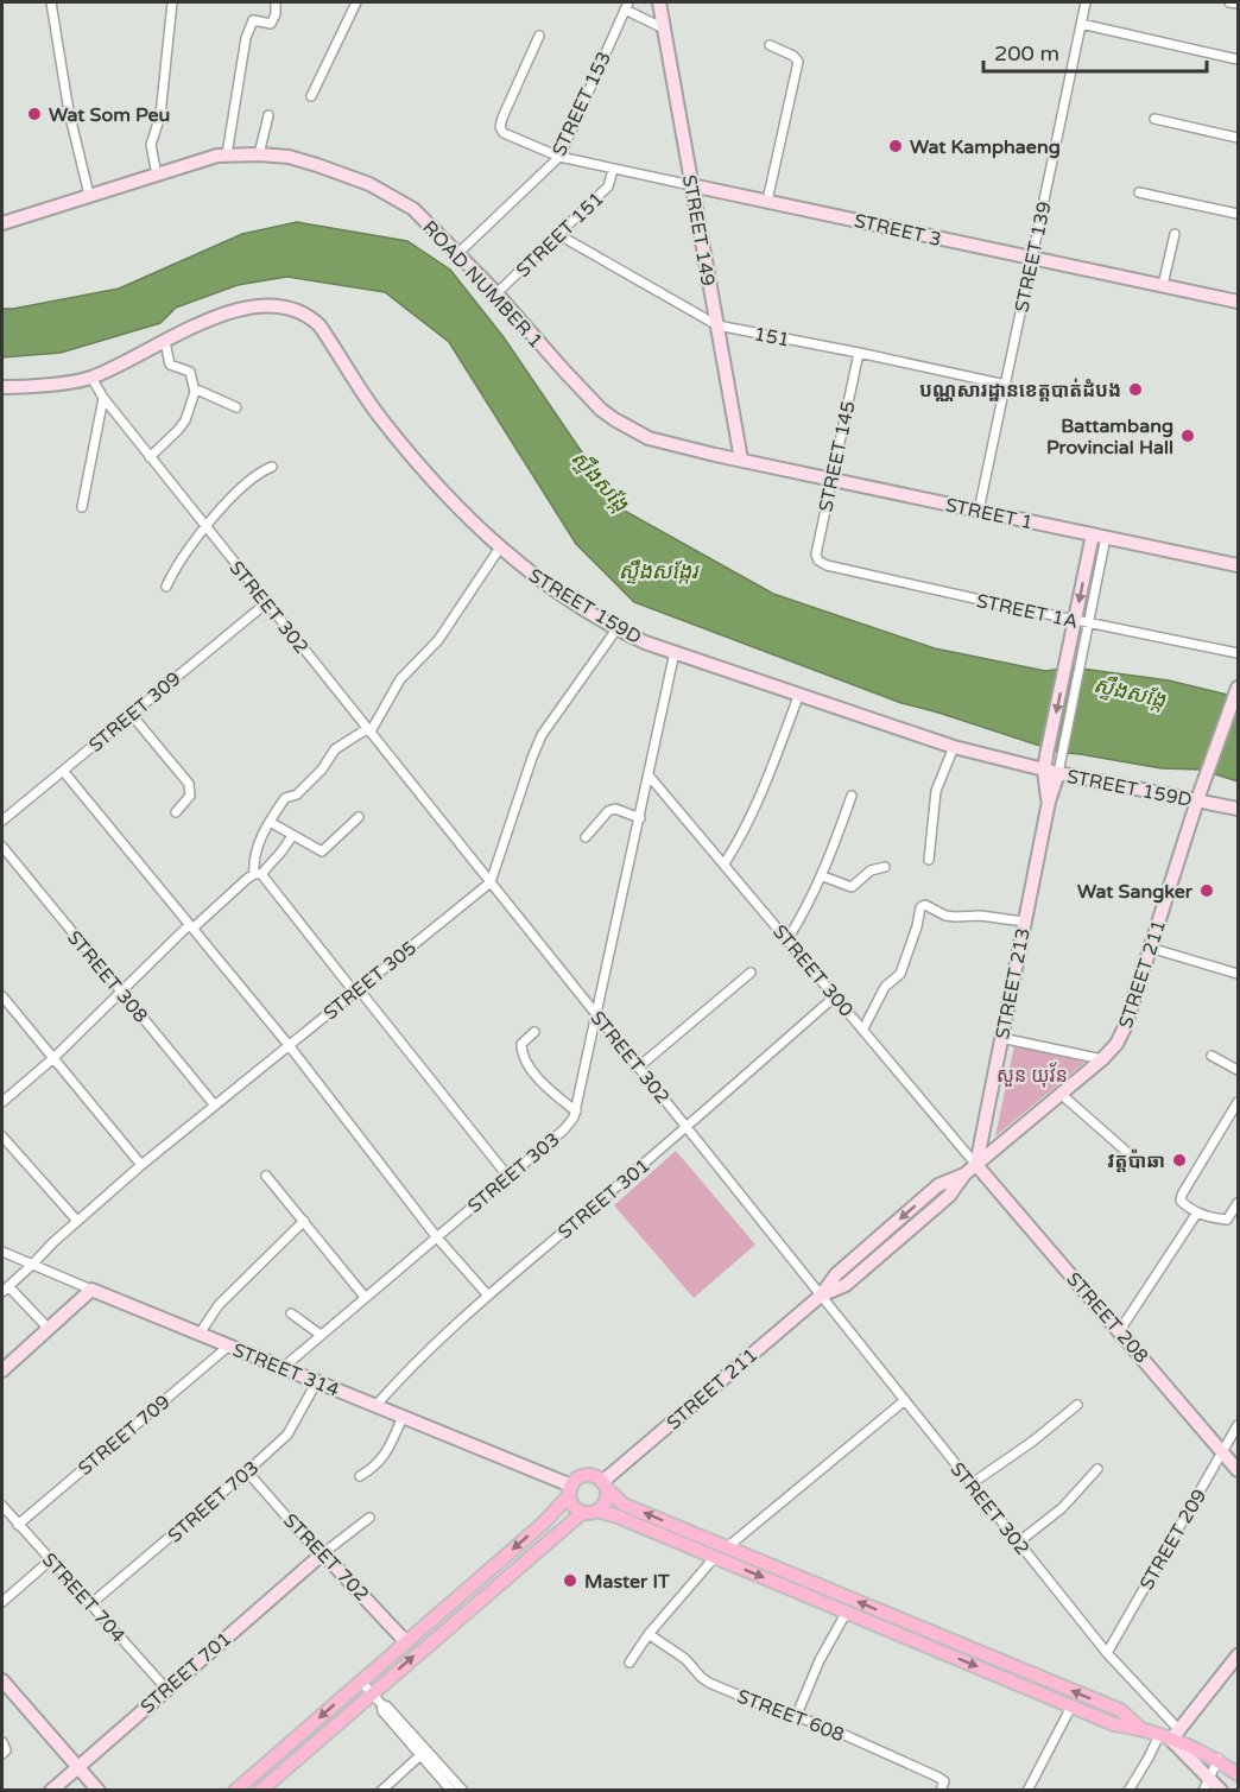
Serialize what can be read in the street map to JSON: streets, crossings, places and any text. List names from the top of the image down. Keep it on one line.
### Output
{"streets":{"street":["STREET 153","STREET 3","STREET 149","STREET 151","STREET 139","ROAD NUMBER 1","151","STREET 145","STREET 1","STREET 159D","STREET 302","STREET 1A","STREET 309","STREET 300","STREET 211","STREET 308","STREET 305","STREET 213","STREET 303","STREET 301","STREET 208","STREET 314","STREET 709","STREET 703","STREET 209","STREET 702","STREET 704","STREET 701","STREET 608"]},"crossings":[["STREET 153","STREET 3"],["STREET 153","ROAD NUMBER 1"],["STREET 3","STREET 149"],["STREET 3","STREET 151"],["STREET 3","STREET 139"],["STREET 149","ROAD NUMBER 1"],["STREET 149","151"],["STREET 149","STREET 1"],["STREET 151","ROAD NUMBER 1"],["STREET 151","151"],["STREET 139","151"],["STREET 139","STREET 1"],["ROAD NUMBER 1","STREET 1"],["151","STREET 145"],["STREET 145","STREET 1"],["STREET 145","STREET 1A"],["STREET 1","STREET 213"],["STREET 159D","STREET 302"],["STREET 159D","STREET 211"],["STREET 159D","STREET 213"],["STREET 159D","STREET 303"],["STREET 302","STREET 309"],["STREET 302","STREET 211"],["STREET 302","STREET 305"],["STREET 302","STREET 303"],["STREET 302","STREET 301"],["STREET 302","STREET 209"],["STREET 1A","STREET 213"],["STREET 300","STREET 211"],["STREET 300","STREET 213"],["STREET 300","STREET 303"],["STREET 300","STREET 301"],["STREET 300","STREET 208"],["STREET 211","STREET 213"],["STREET 211","STREET 208"],["STREET 211","STREET 314"],["STREET 308","STREET 305"],["STREET 305","STREET 314"],["STREET 213","STREET 208"],["STREET 303","STREET 314"],["STREET 301","STREET 314"],["STREET 208","STREET 209"],["STREET 314","STREET 709"],["STREET 314","STREET 703"],["STREET 709","STREET 704"],["STREET 703","STREET 702"],["STREET 703","STREET 704"],["STREET 702","STREET 701"],["STREET 704","STREET 701"]],"water":["ស្ទឹងសង្កែ","ស្ទឹងសង្កែរ"],"parks":["សួន យុវ័ន"],"places":["Wat Som Peu","Wat Kamphaeng","បណ្ណសារដ្ឋានខេត្តបាត់ដំបង","Battambang Provincial Hall","Wat Sangker","វត្តប៉ាឆា","Master IT"],"scale_bar":"200 m"}
